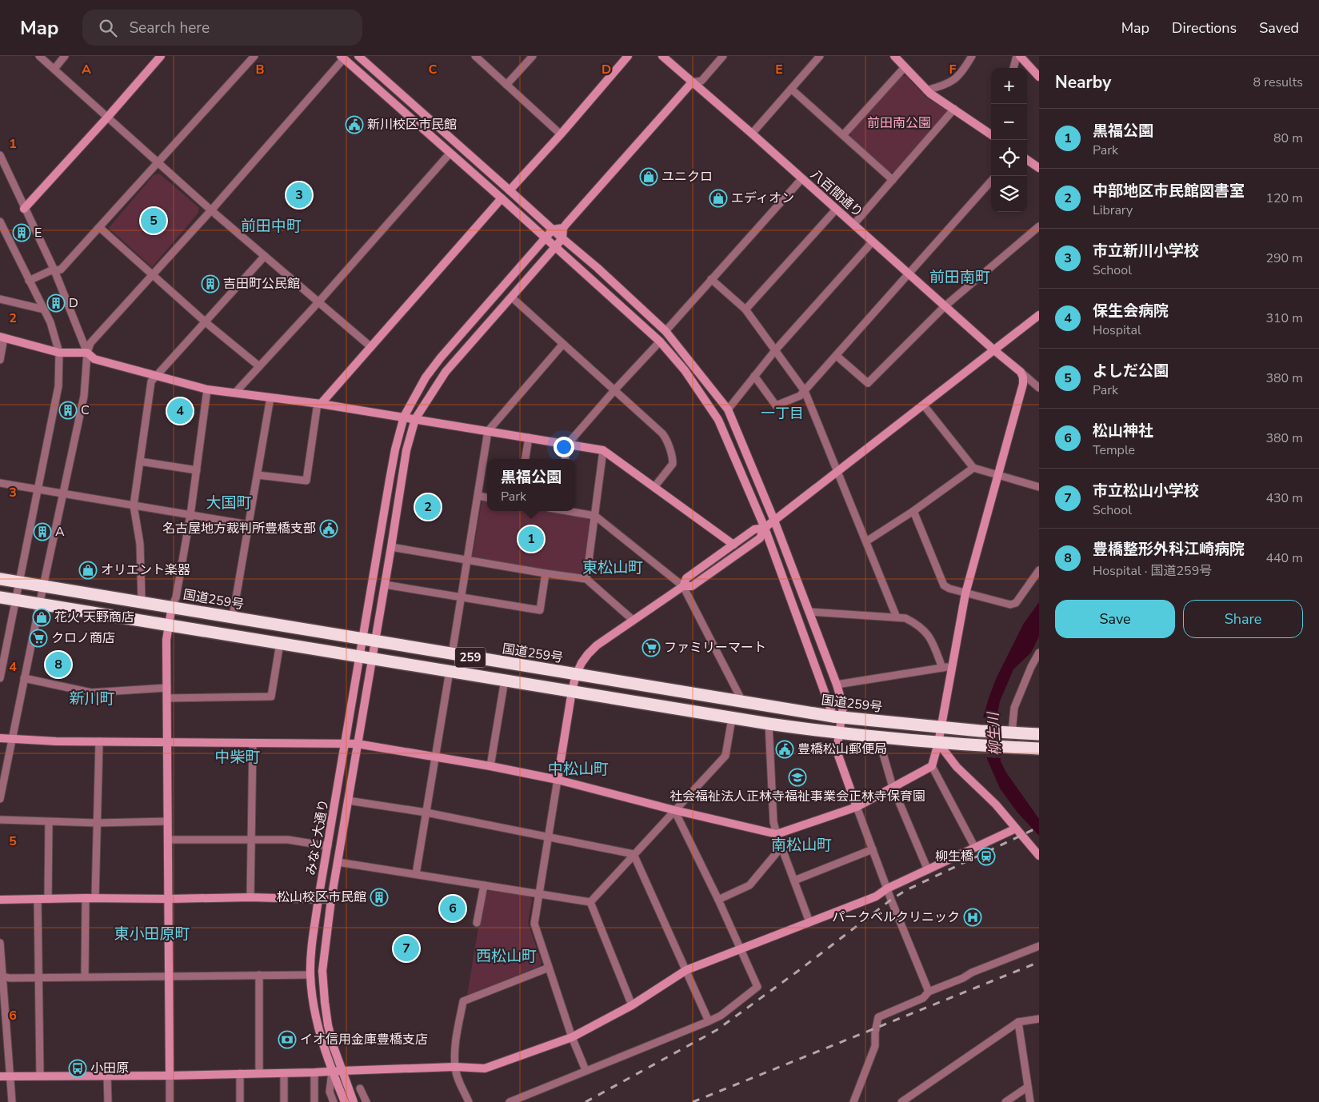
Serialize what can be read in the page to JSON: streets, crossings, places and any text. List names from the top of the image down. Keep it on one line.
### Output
{"streets":{"highway":["国道259号","259"],"street":["八百間通り","みなと大通り"]},"crossings":[["国道259号","みなと大通り"],["259","みなと大通り"]],"districts":["前田中町","前田南町","一丁目","大国町","東松山町","新川町","中柴町","中松山町","南松山町","東小田原町","西松山町"],"water":["柳生川"],"parks":["前田南公園"],"places":{"public building":["新川校区市民館","名古屋地方裁判所豊橋支部","豊橋松山郵便局"],"shop":["ユニクロ","エディオン","オリエント楽器","花火 天野商店"],"building":["E","吉田町公民館","D","C","A","松山校区市民館"],"supermarket":["クロノ商店","ファミリーマート"],"school or university":["社会福祉法人正林寺福祉事業会正林寺保育園"],"station":["柳生橋"],"hospital":["パークベルクリニック"],"bank":["イオ信用金庫豊橋支店"],"bus stop":["小田原"]},"page":{"header":"Map","search":"Search here","nav":["Map","Directions","Saved"],"heading":["Nearby","8 results"],"map_buttons":["+","−"],"list":[{"mark":"1","name":"黒福公園","note":"Park","value":"80 m"},{"mark":"2","name":"中部地区市民館図書室","note":"Library","value":"120 m"},{"mark":"3","name":"市立新川小学校","note":"School","value":"290 m"},{"mark":"4","name":"保生会病院","note":"Hospital","value":"310 m"},{"mark":"5","name":"よしだ公園","note":"Park","value":"380 m"},{"mark":"6","name":"松山神社","note":"Temple","value":"380 m"},{"mark":"7","name":"市立松山小学校","note":"School","value":"430 m"},{"mark":"8","name":"豊橋整形外科江崎病院","note":"Hospital · 国道259号","value":"440 m"}],"pins":["3","5","4","2","1","8","6","7"],"popup":["黒福公園","Park"],"buttons":["Save","Share"]},"grid":{"columns":["A","B","C","D","E","F"],"rows":["1","2","3","4","5","6"]}}
